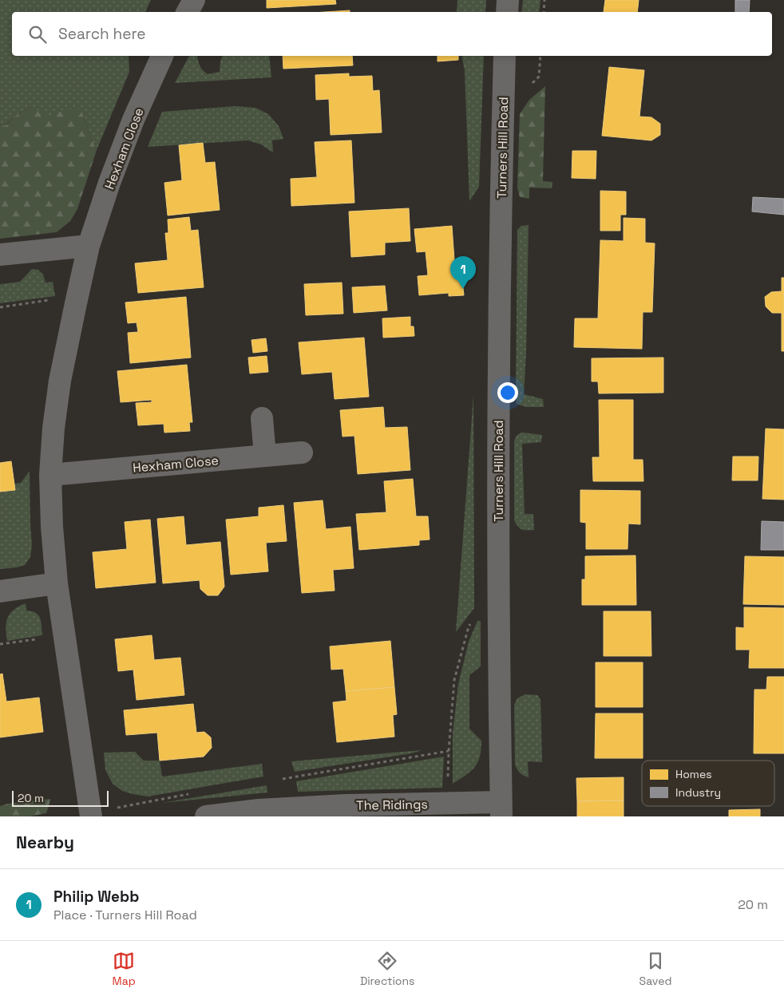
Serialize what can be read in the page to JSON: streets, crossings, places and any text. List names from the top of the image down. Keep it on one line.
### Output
{"streets":{"street":["Turners Hill Road","Hexham Close","The Ridings"]},"crossings":[["Turners Hill Road","The Ridings"]],"legend":["Homes","Industry"],"scale_bar":"20 m","page":{"search":"Search here","pins":"1","scale":"20 m","heading":"Nearby","list":[{"mark":"1","name":"Philip Webb","note":"Place · Turners Hill Road","value":"20 m"}],"nav":["Map","Directions","Saved"]}}
